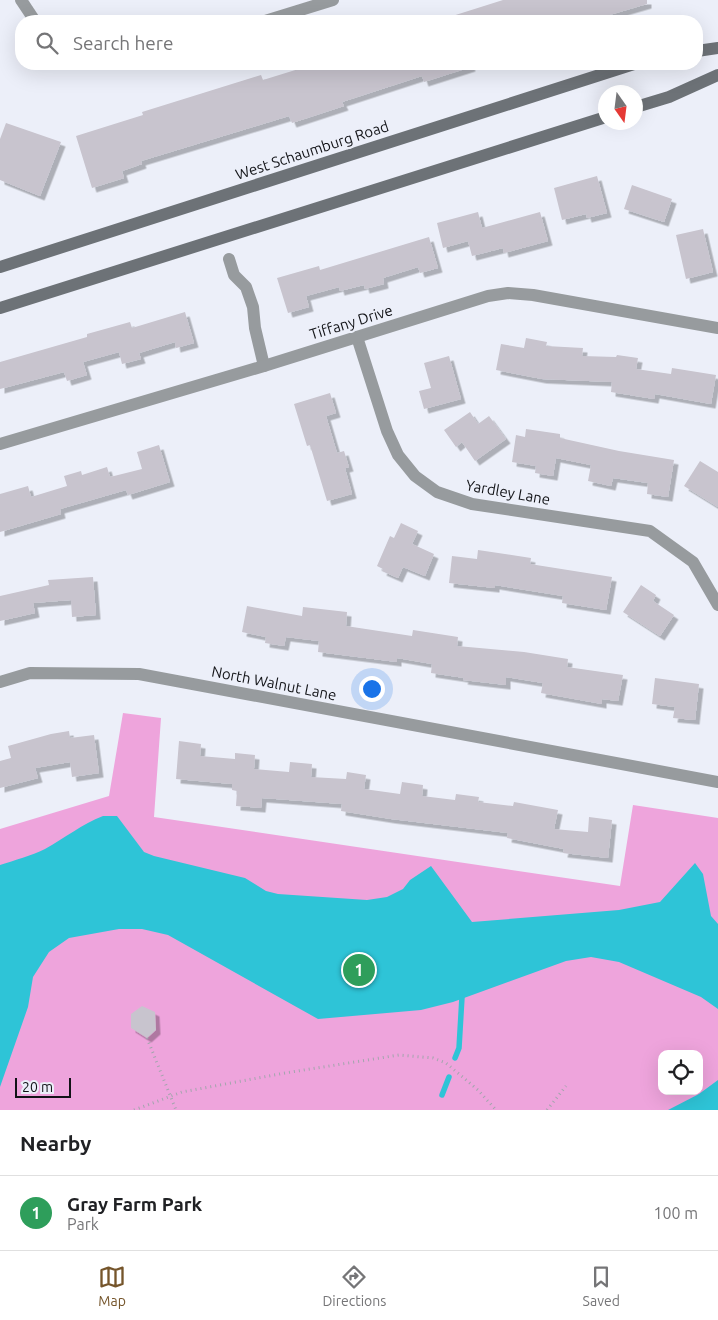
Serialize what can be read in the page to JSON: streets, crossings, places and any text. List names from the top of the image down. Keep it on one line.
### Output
{"streets":{"main road":["West Schaumburg Road"],"street":["Tiffany Drive","Yardley Lane","North Walnut Lane"]},"crossings":[["Tiffany Drive","Yardley Lane"]],"scale_bar":"20 m","north":"bottom","page":{"search":"Search here","pins":"1","scale":"20 m","heading":"Nearby","list":[{"mark":"1","name":"Gray Farm Park","note":"Park","value":"100 m"}],"nav":["Map","Directions","Saved"]}}
